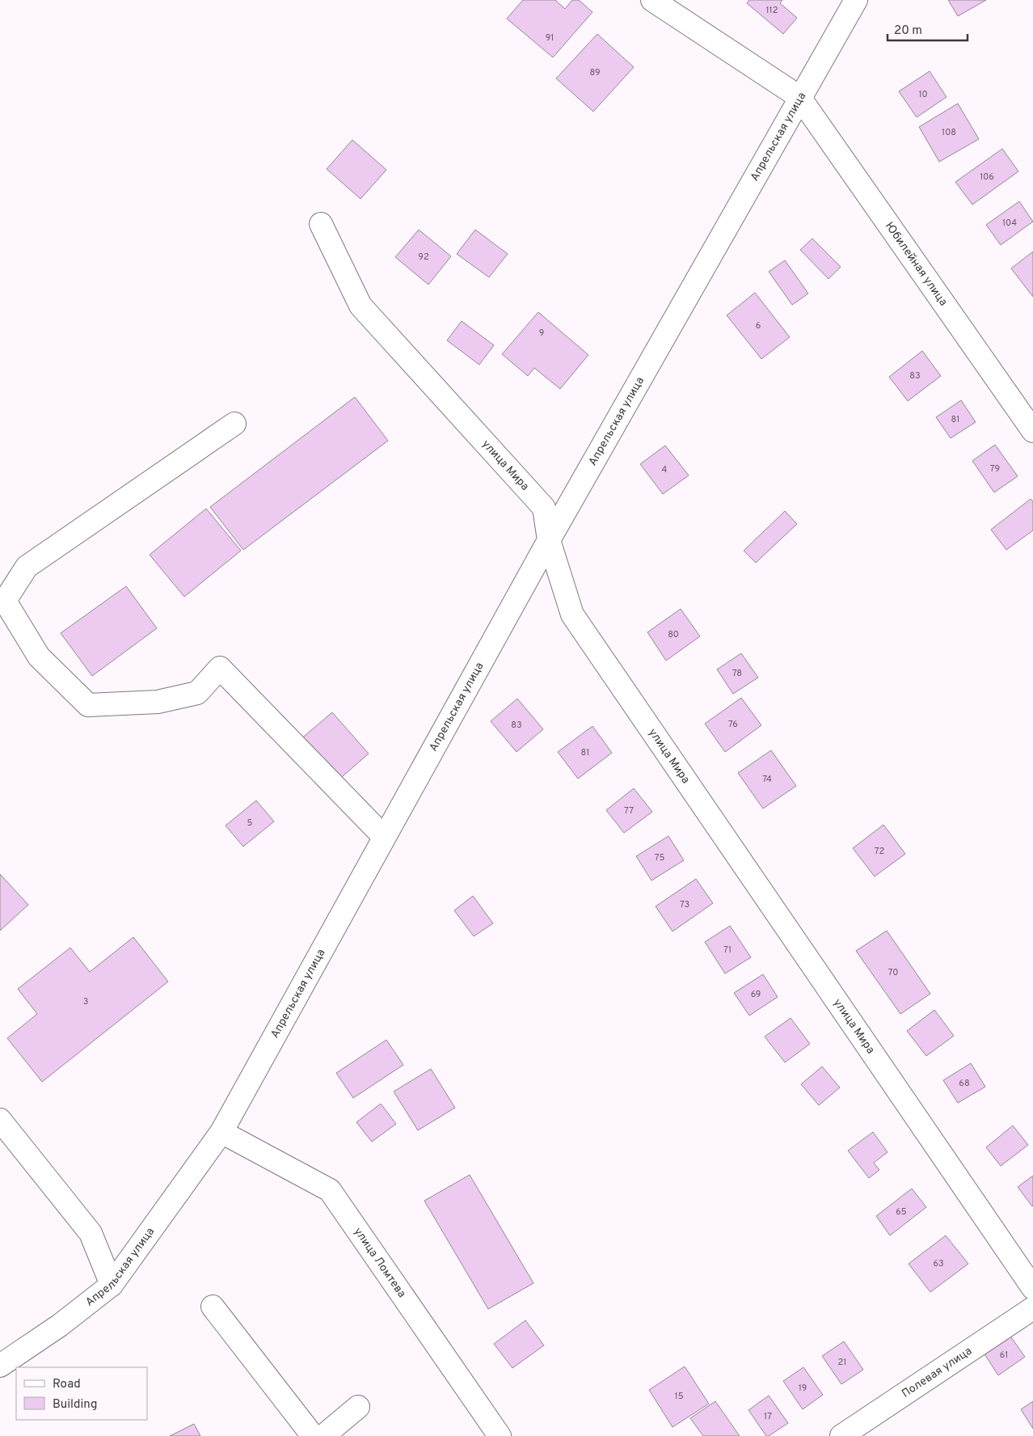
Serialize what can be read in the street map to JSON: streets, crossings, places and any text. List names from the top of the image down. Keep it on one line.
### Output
{"streets":{"street":["Апрельская улица","Юбилейная улица","улица Мира","улица Ломтева","Полевая улица"]},"crossings":[["Апрельская улица","Юбилейная улица"],["Апрельская улица","улица Мира"],["Апрельская улица","улица Ломтева"]],"house_numbers":["112","91","89","10","108","106","104","92","6","9","83","81","79","4","80","78","76","83","81","74","77","5","72","75","73","71","70","69","3","68","65","63","61","21","19","15","17"],"legend":["Road","Building"],"scale_bar":"20 m"}
